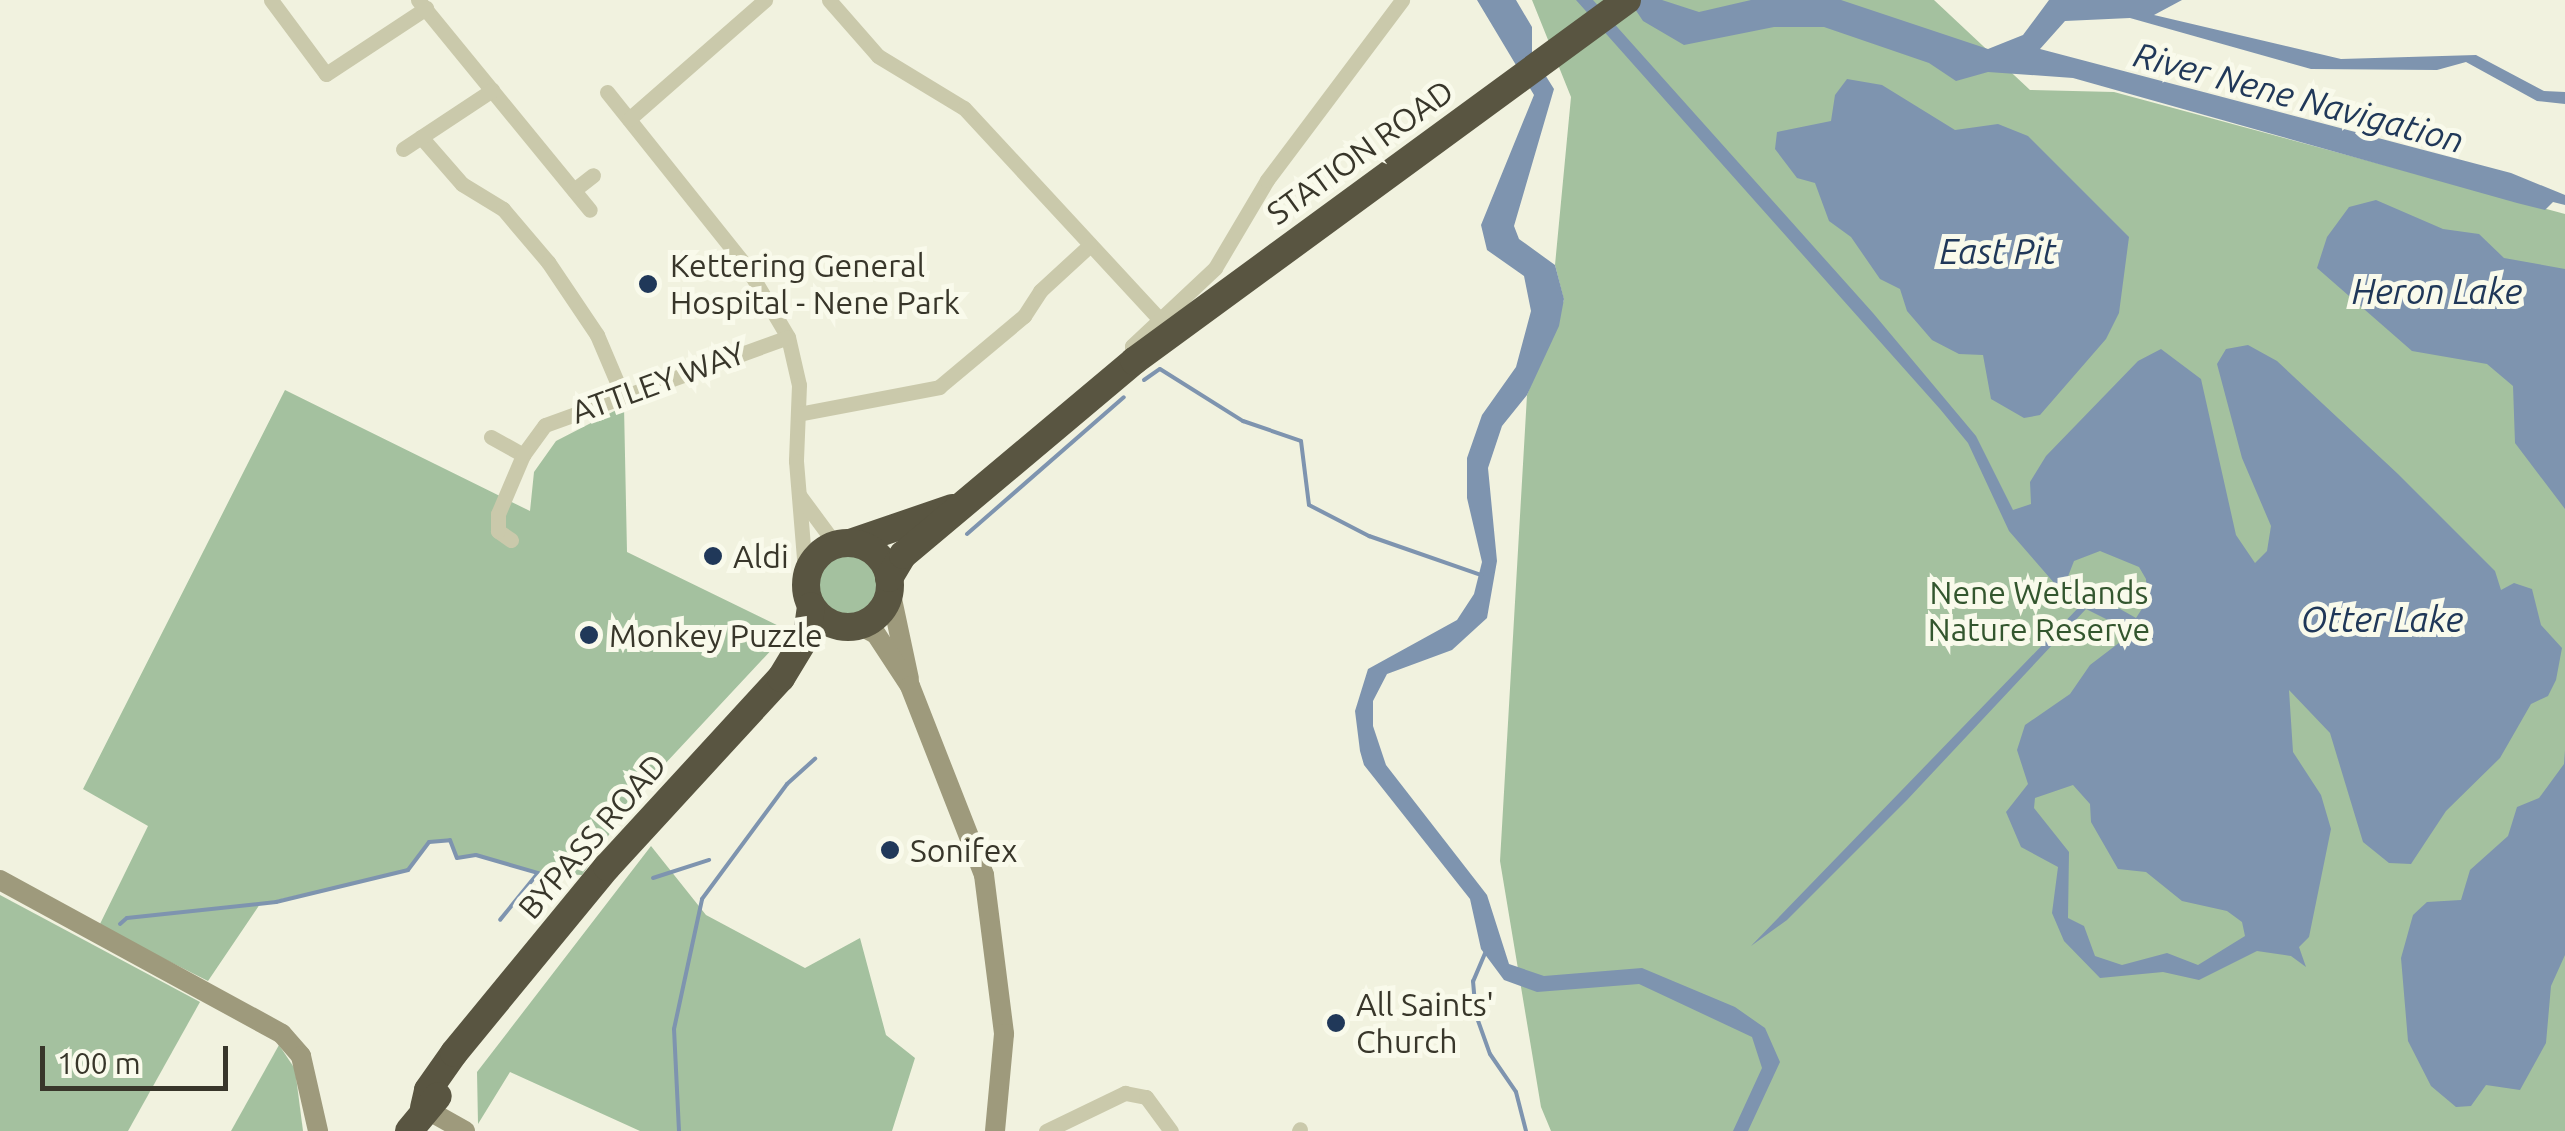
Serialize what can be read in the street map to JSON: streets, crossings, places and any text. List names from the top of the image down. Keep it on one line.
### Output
{"streets":{"highway":["STATION ROAD","BYPASS ROAD"],"street":["ATTLEY WAY"]},"crossings":[["STATION ROAD","BYPASS ROAD"]],"water":["River Nene Navigation","East Pit","Heron Lake","Otter Lake"],"parks":["Nene Wetlands Nature Reserve"],"places":["Kettering General Hospital - Nene Park","Aldi","Monkey Puzzle","Sonifex","All Saints' Church"],"scale_bar":"100 m"}
